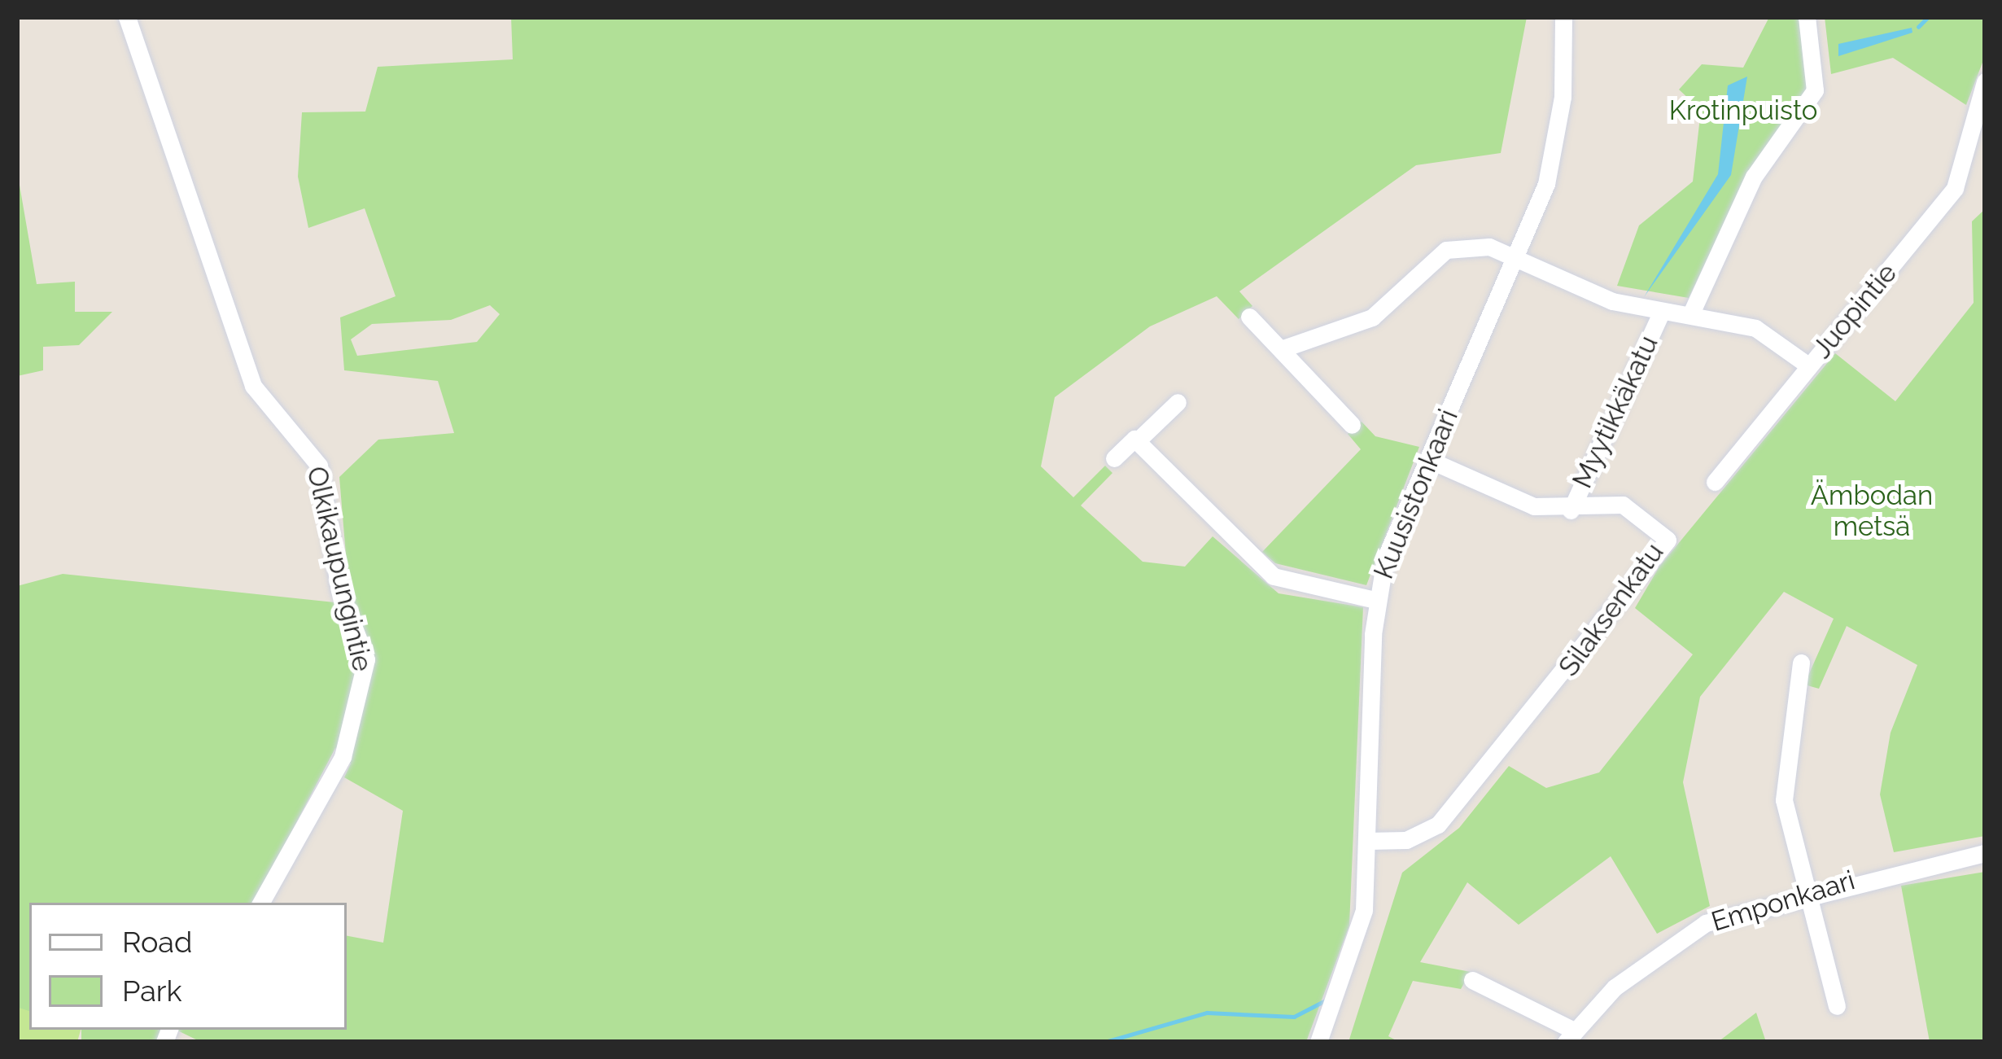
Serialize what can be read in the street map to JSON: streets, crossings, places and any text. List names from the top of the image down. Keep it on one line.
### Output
{"streets":{"street":["Juopintie","Myytikkäkatu","Kuusistonkaari","Olkikaupungintie","Silaksenkatu","Emponkaari"]},"crossings":[["Juopintie","Myytikkäkatu"],["Juopintie","Kuusistonkaari"],["Myytikkäkatu","Silaksenkatu"],["Kuusistonkaari","Silaksenkatu"]],"parks":["Krotinpuisto","Ämbodan metsä"],"legend":["Road","Park"]}
